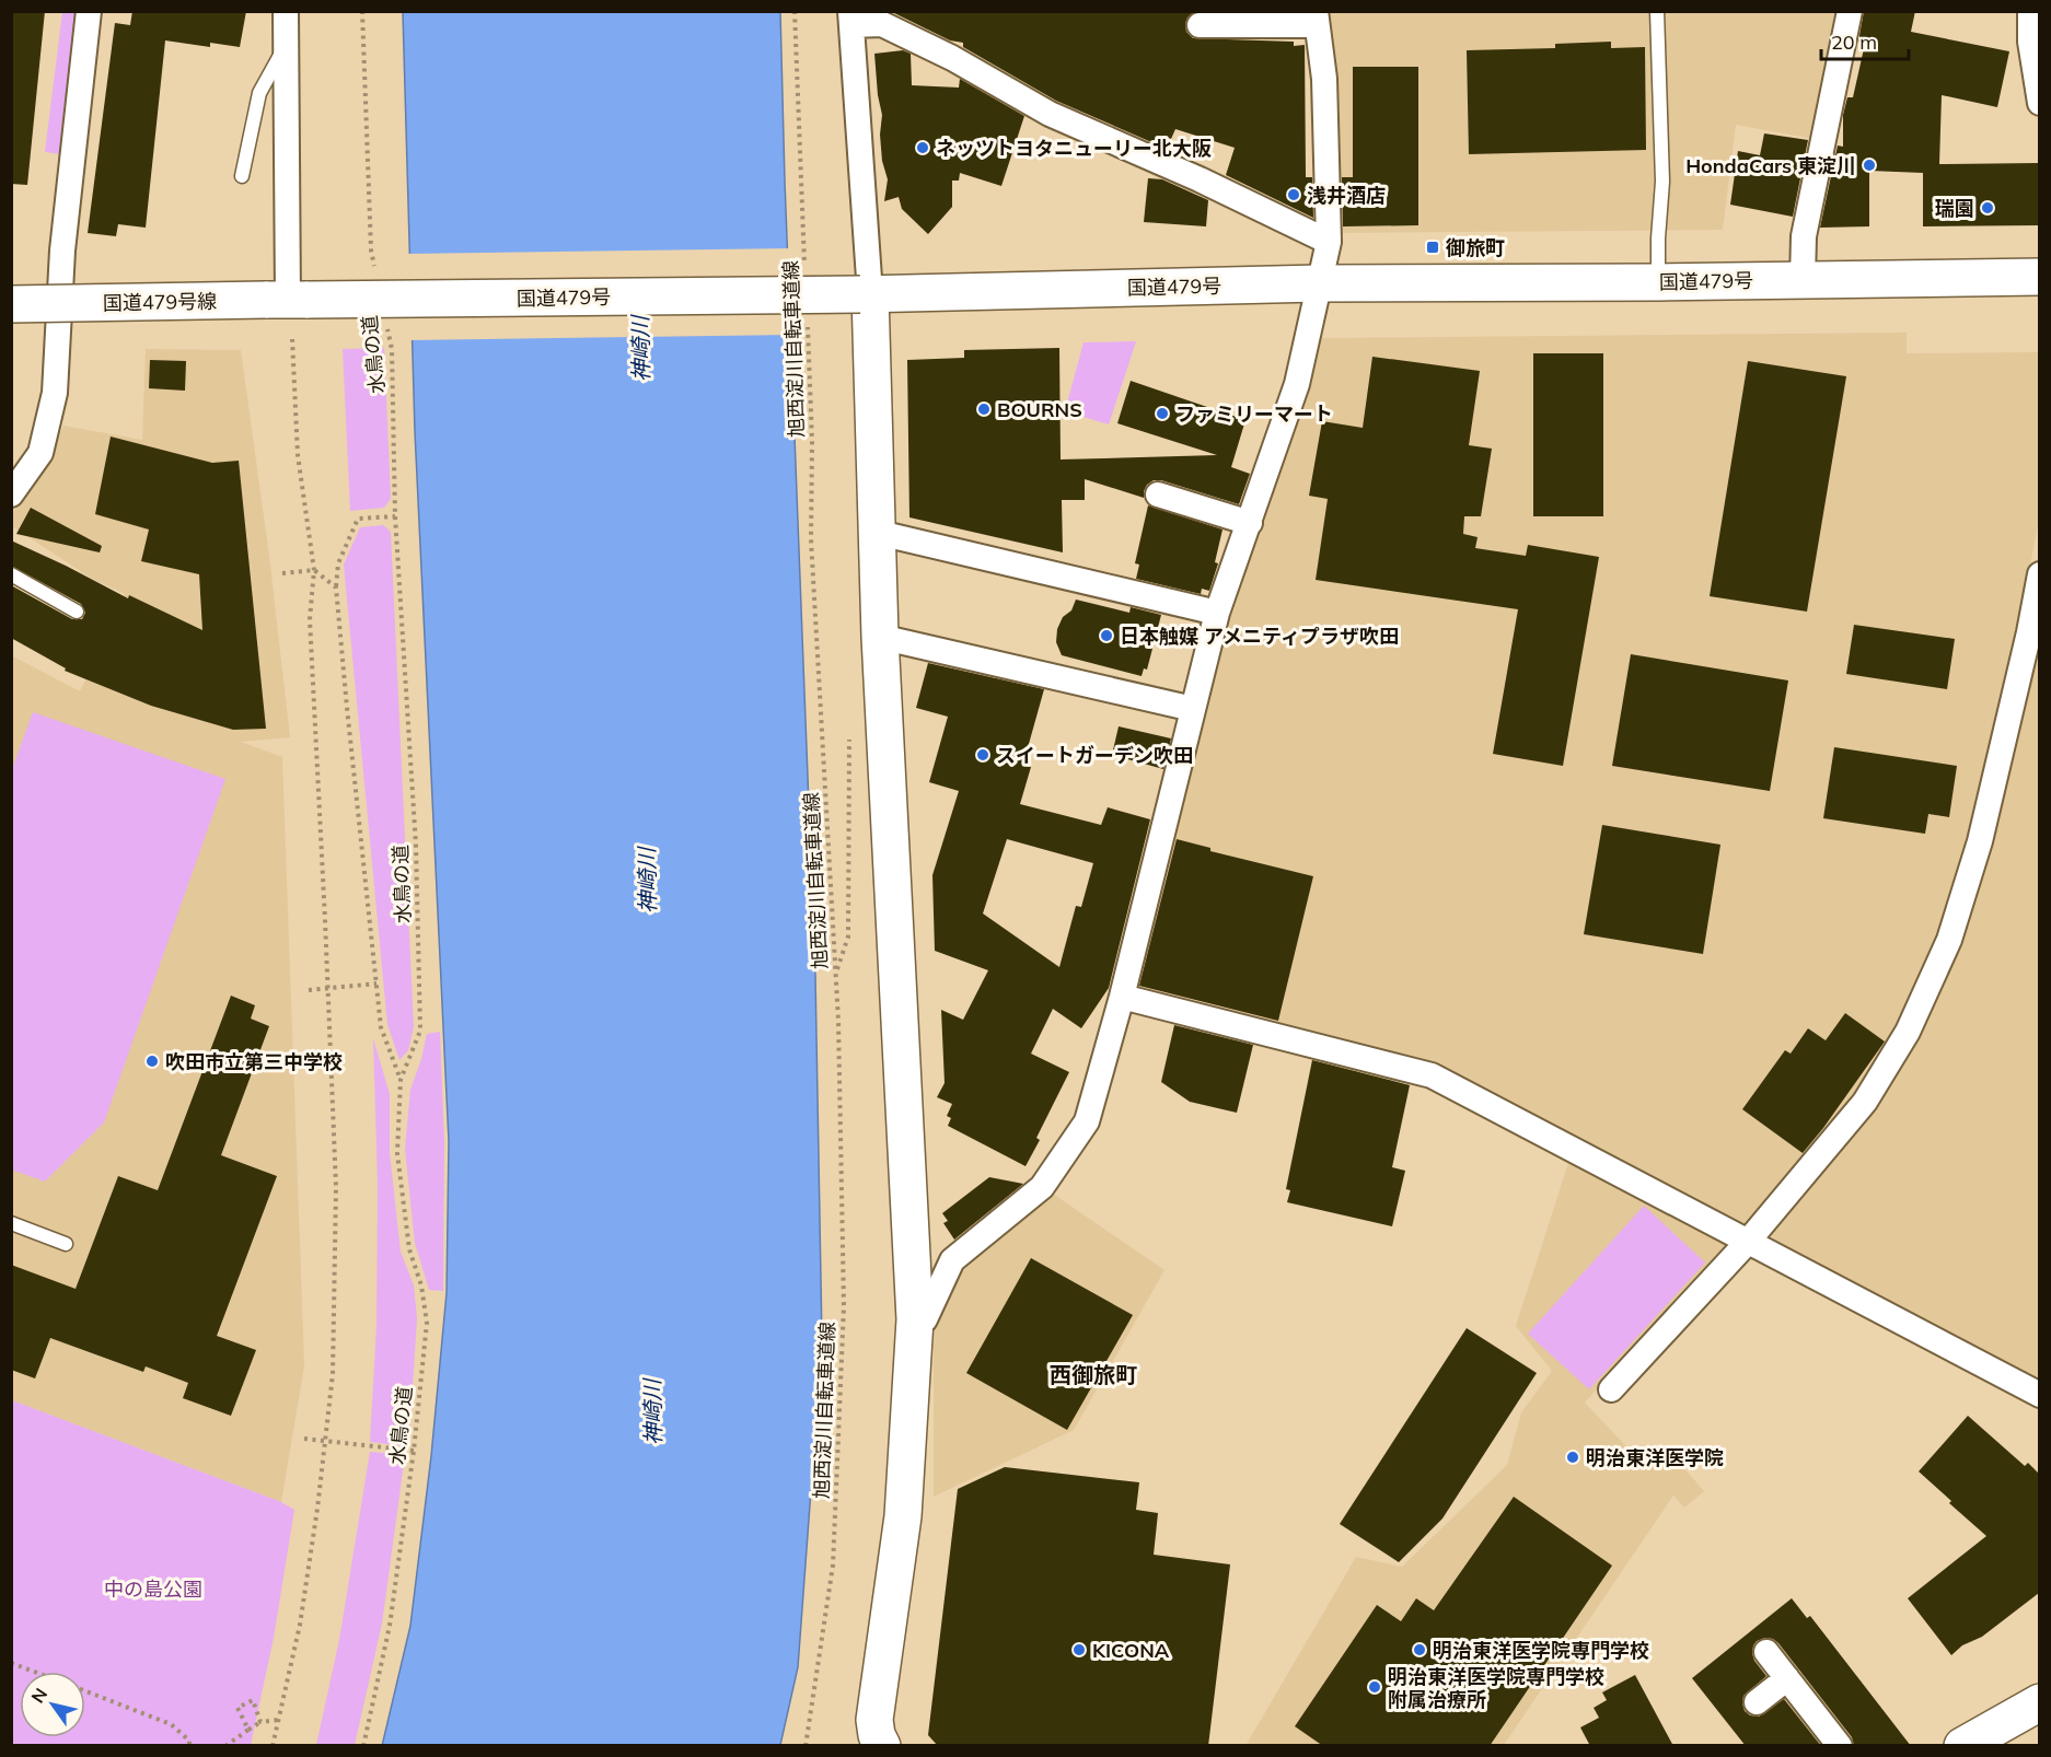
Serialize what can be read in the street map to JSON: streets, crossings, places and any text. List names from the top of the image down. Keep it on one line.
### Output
{"streets":{"main road":["国道479号","国道479号線"],"path":["旭西淀川自転車道線","水鳥の道"]},"crossings":[["国道479号","国道479号線"]],"districts":["西御旅町"],"water":["神崎川"],"parks":["中の島公園"],"places":{"other":["ネッツトヨタニューリー北大阪","HondaCars 東淀川","浅井酒店","瑞園","BOURNS","ファミリーマート","日本触媒 アメニティプラザ吹田","スイートガーデン吹田","吹田市立第三中学校","明治東洋医学院","KICONA","明治東洋医学院専門学校","明治東洋医学院専門学校 附属治療所"],"transit":["御旅町"]},"scale_bar":"20 m","north":"top left"}
